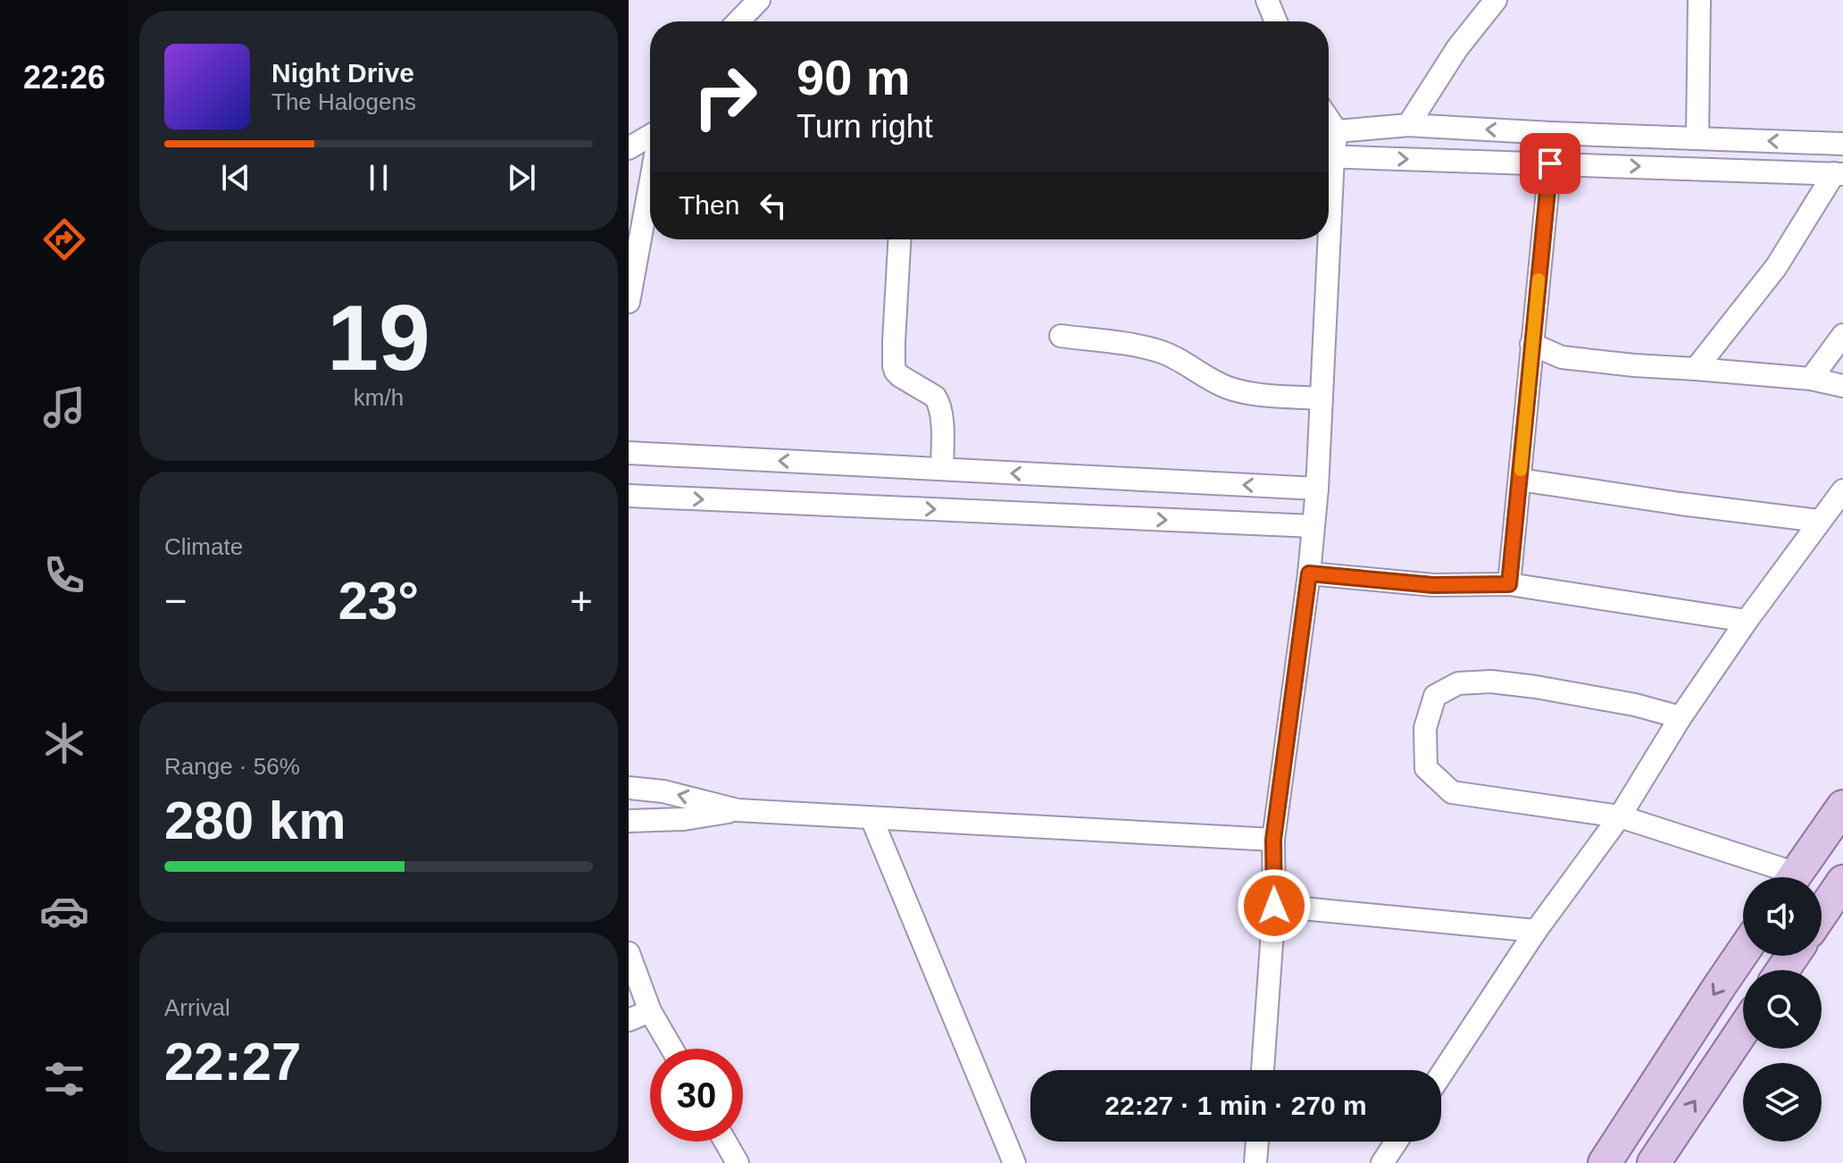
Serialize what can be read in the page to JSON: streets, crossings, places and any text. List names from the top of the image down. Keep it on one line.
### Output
{"page":{"tabs":"22:26","turn":["90 m","Turn right"],"song":["Night Drive","The Halogens"],"then":"Then","tile":[["19","km/h"],"Climate",["Range · 56%","280 km"],["Arrival","22:27"]],"heat":["−","23°","+"],"limit":"30","trip":"22:27 · 1 min · 270 m"}}
